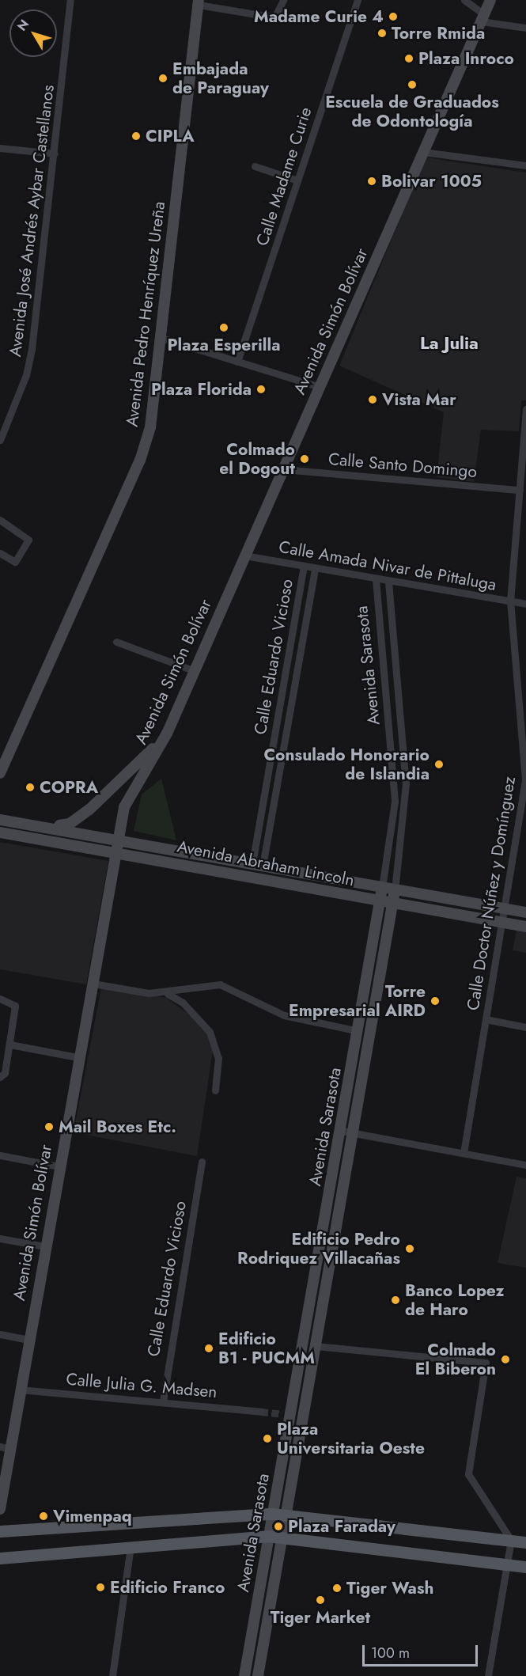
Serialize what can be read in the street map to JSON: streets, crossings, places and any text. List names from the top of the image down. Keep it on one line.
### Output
{"streets":{"main road":["Avenida Pedro Henríquez Ureña","Avenida Simón Bolívar","Avenida Sarasota","Avenida Abraham Lincoln"],"street":["Calle Madame Curie","Avenida José Andrés Aybar Castellanos","Calle Santo Domingo","Calle Amada Nivar de Pittaluga","Calle Eduardo Vicioso","Calle Doctor Núñez y Domínguez","Calle Julia G. Madsen"]},"crossings":[["Avenida Simón Bolívar","Calle Santo Domingo"],["Avenida Simón Bolívar","Calle Amada Nivar de Pittaluga"],["Avenida Simón Bolívar","Avenida Abraham Lincoln"],["Avenida Simón Bolívar","Calle Julia G. Madsen"],["Calle Santo Domingo","Calle Doctor Núñez y Domínguez"],["Calle Amada Nivar de Pittaluga","Calle Eduardo Vicioso"],["Calle Amada Nivar de Pittaluga","Avenida Sarasota"],["Calle Amada Nivar de Pittaluga","Calle Doctor Núñez y Domínguez"],["Calle Eduardo Vicioso","Avenida Abraham Lincoln"],["Calle Eduardo Vicioso","Calle Julia G. Madsen"],["Avenida Sarasota","Avenida Abraham Lincoln"],["Avenida Abraham Lincoln","Calle Doctor Núñez y Domínguez"]],"districts":["La Julia"],"places":["Madame Curie 4","Torre Rmida","Plaza Inroco","Embajada de Paraguay","Escuela de Graduados de Odontología","CIPLA","Bolivar 1005","Plaza Esperilla","Plaza Florida","Vista Mar","Colmado el Dogout","Consulado Honorario de Islandia","COPRA","Torre Empresarial AIRD","Mail Boxes Etc.","Edificio Pedro Rodriquez Villacañas","Banco Lopez de Haro","Edificio B1 - PUCMM","Colmado El Biberon","Plaza Universitaria Oeste","Vimenpaq","Plaza Faraday","Edificio Franco","Tiger Wash","Tiger Market"],"scale_bar":"100 m","north":"top left"}
